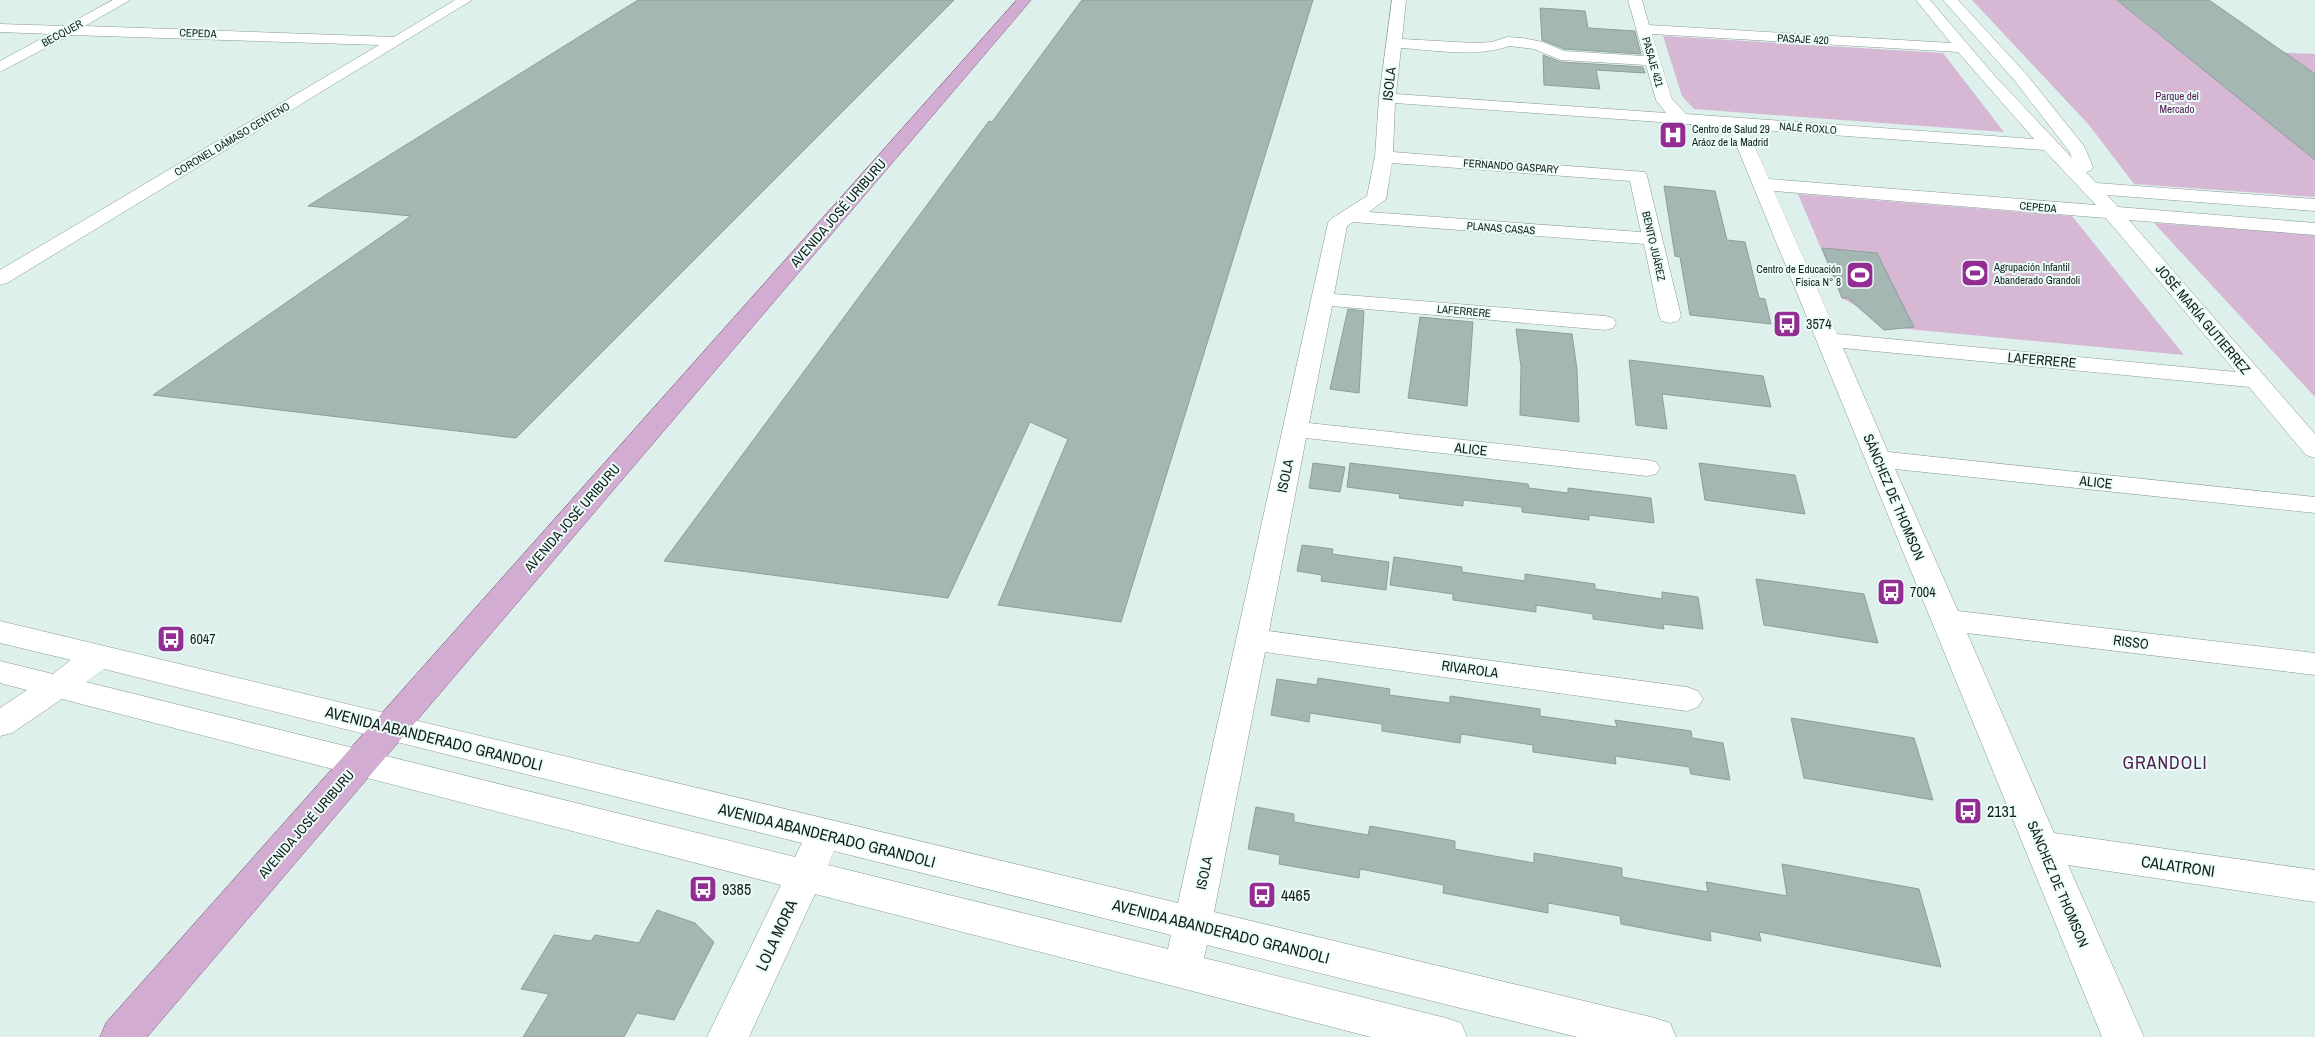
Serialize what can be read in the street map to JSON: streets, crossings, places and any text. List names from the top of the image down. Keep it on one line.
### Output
{"streets":{"main road":["AVENIDA JOSÉ URIBURU"],"street":["BECQUER","CEPEDA","PASAJE 420","PASAJE 421","ISOLA","NALÉ ROXLO","CORONEL DÁMASO CENTENO","FERNANDO GASPARY","PLANAS CASAS","BENITO JUÁREZ","LAFERRERE","JOSÉ MARÍA GUTIERREZ","ALICE","SÁNCHEZ DE THOMSON","RISSO","RIVAROLA","AVENIDA ABANDERADO GRANDOLI","CALATRONI","LOLA MORA"]},"crossings":[["BECQUER","CEPEDA"],["CEPEDA","CORONEL DÁMASO CENTENO"],["CEPEDA","JOSÉ MARÍA GUTIERREZ"],["CEPEDA","SÁNCHEZ DE THOMSON"],["PASAJE 420","PASAJE 421"],["PASAJE 420","JOSÉ MARÍA GUTIERREZ"],["PASAJE 421","NALÉ ROXLO"],["ISOLA","NALÉ ROXLO"],["ISOLA","FERNANDO GASPARY"],["ISOLA","PLANAS CASAS"],["ISOLA","LAFERRERE"],["ISOLA","ALICE"],["ISOLA","RIVAROLA"],["ISOLA","AVENIDA ABANDERADO GRANDOLI"],["NALÉ ROXLO","JOSÉ MARÍA GUTIERREZ"],["NALÉ ROXLO","SÁNCHEZ DE THOMSON"],["FERNANDO GASPARY","BENITO JUÁREZ"],["AVENIDA JOSÉ URIBURU","AVENIDA ABANDERADO GRANDOLI"],["PLANAS CASAS","BENITO JUÁREZ"],["LAFERRERE","JOSÉ MARÍA GUTIERREZ"],["LAFERRERE","SÁNCHEZ DE THOMSON"],["ALICE","SÁNCHEZ DE THOMSON"],["SÁNCHEZ DE THOMSON","RISSO"],["SÁNCHEZ DE THOMSON","CALATRONI"],["AVENIDA ABANDERADO GRANDOLI","LOLA MORA"]],"districts":["GRANDOLI"],"parks":["Parque del Mercado"],"places":{"hospital":["Centro de Salud 29 Aráoz de la Madrid"],"sports":["Agrupación Infantil Abanderado Grandoli","Centro de Educación Física N° 8"],"bus stop":["3574","7004","6047","2131","9385","4465"]}}
